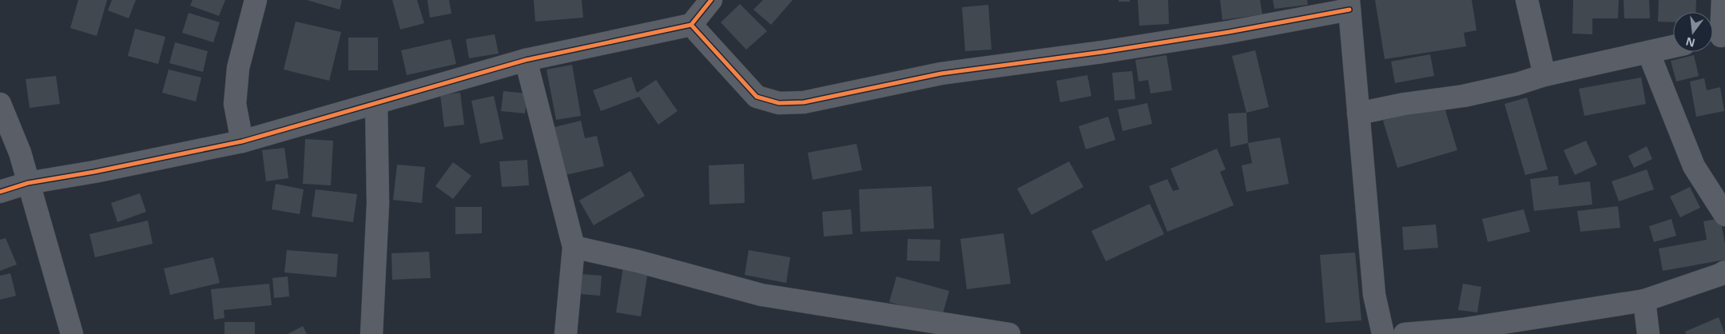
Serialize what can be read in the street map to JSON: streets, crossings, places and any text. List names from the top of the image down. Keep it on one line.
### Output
{"north":"bottom"}
